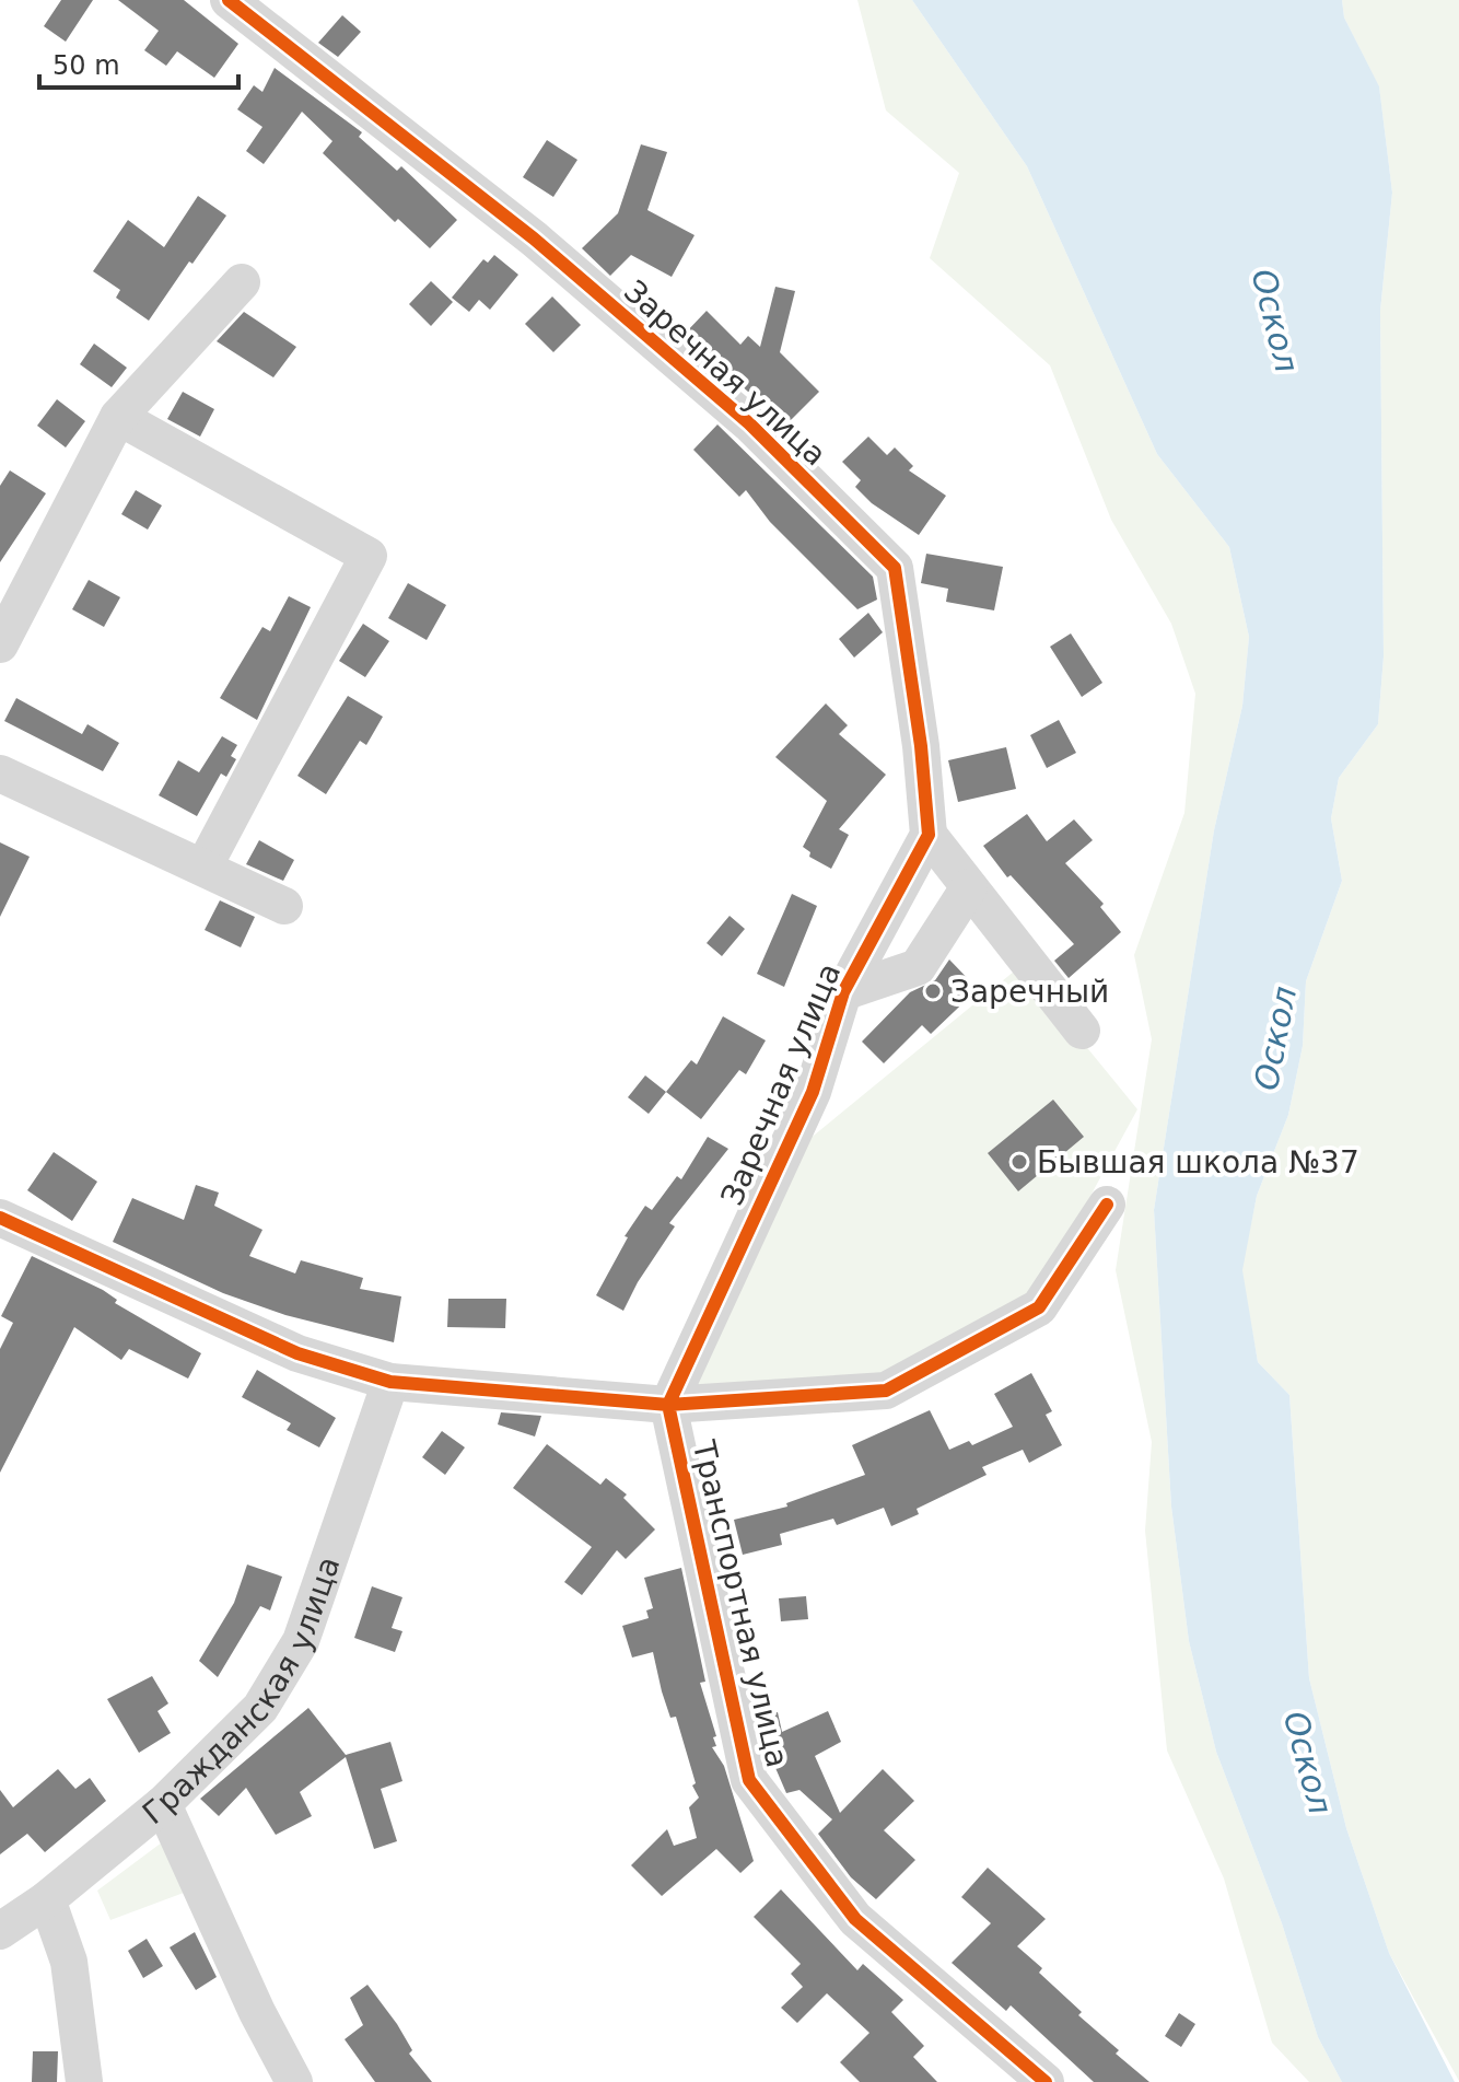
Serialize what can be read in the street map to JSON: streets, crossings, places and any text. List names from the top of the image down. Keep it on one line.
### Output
{"streets":{"street":["Заречная улица","Транспортная улица","Гражданская улица"]},"crossings":[["Заречная улица","Транспортная улица"],["Транспортная улица","Гражданская улица"]],"water":["Оскол"],"places":["Заречный","Бывшая школа №37"],"scale_bar":"50 m"}
